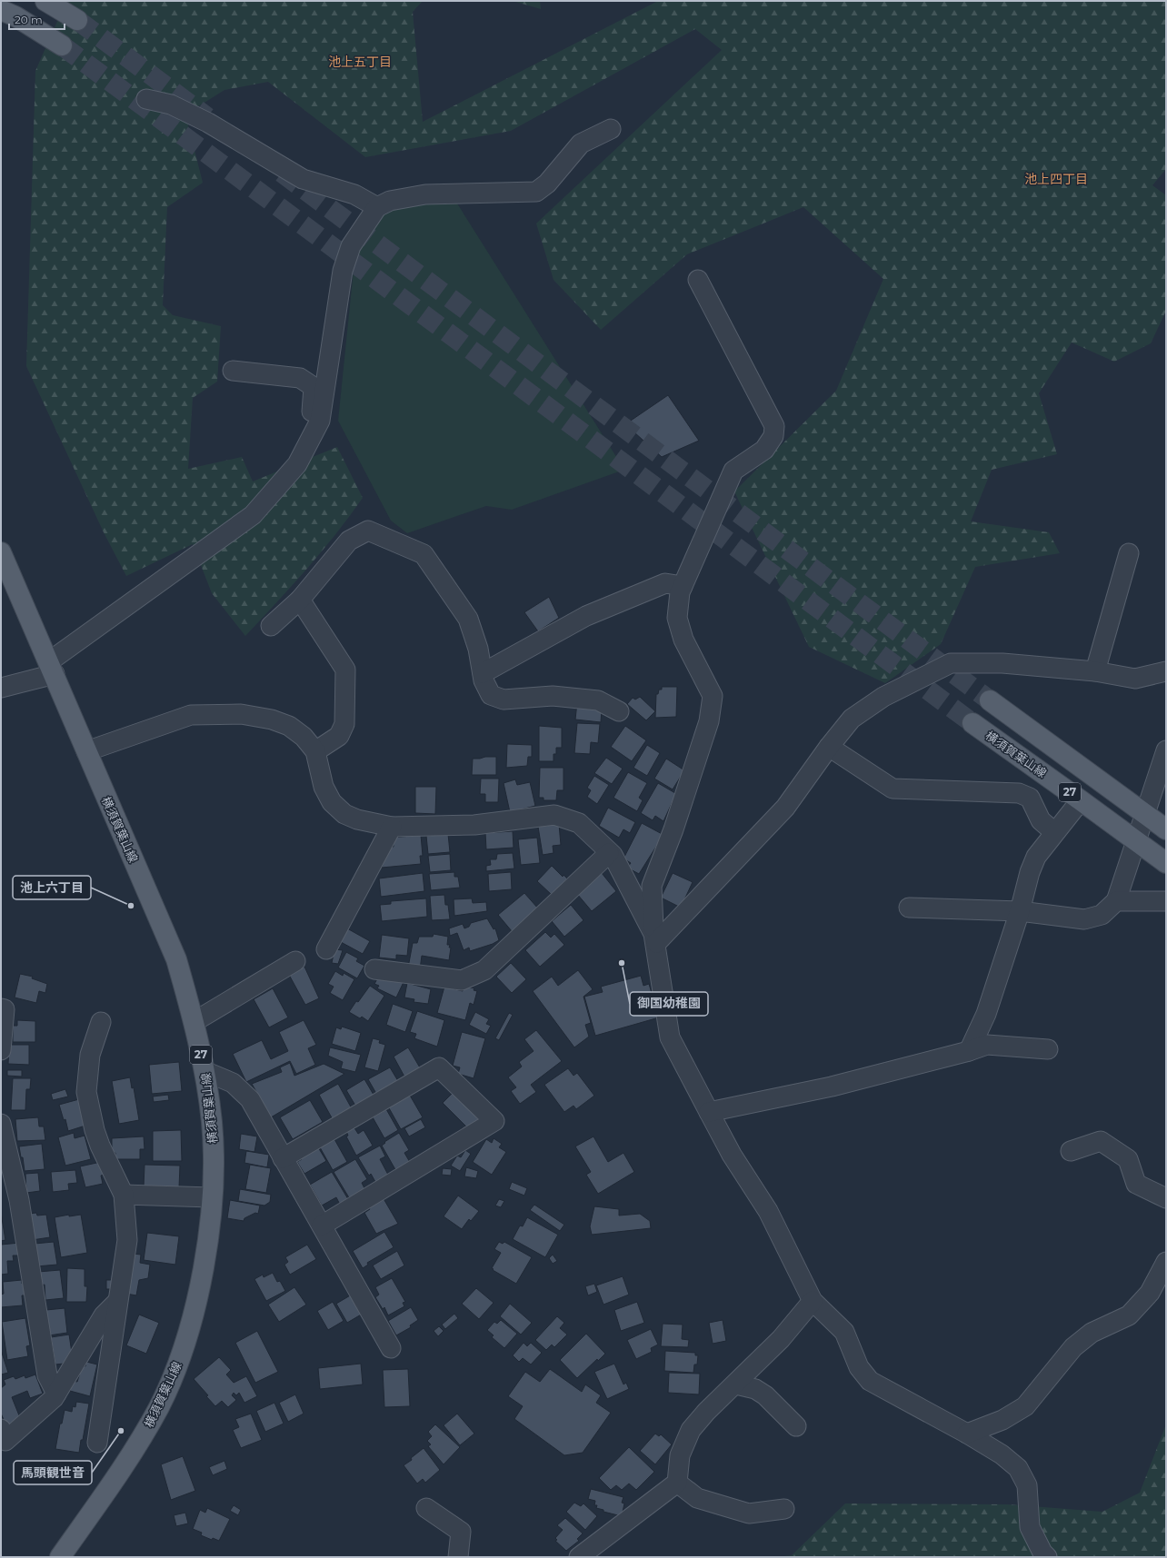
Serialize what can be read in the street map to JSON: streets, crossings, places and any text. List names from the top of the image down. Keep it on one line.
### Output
{"streets":{"main road":["横須賀葉山線","27"]},"districts":["池上五丁目","池上四丁目"],"places":["池上六丁目","御国幼稚園","馬頭観世音"],"scale_bar":"20 m"}
